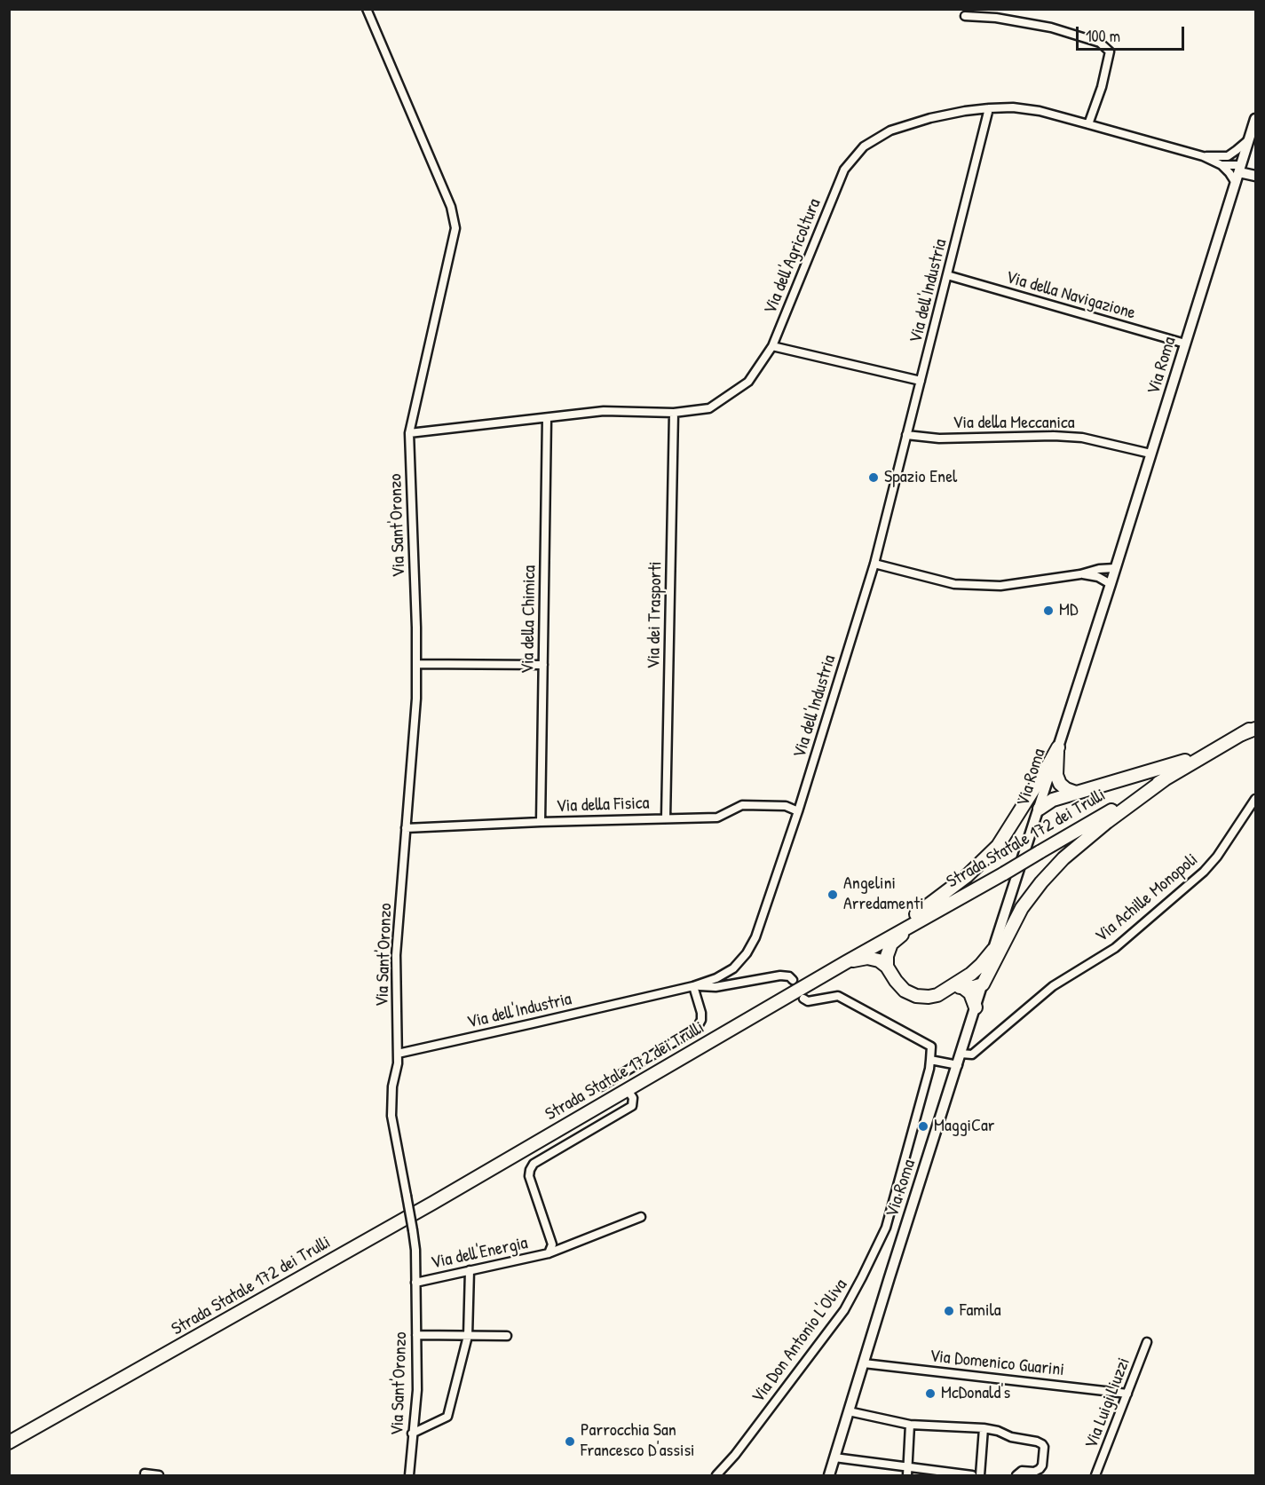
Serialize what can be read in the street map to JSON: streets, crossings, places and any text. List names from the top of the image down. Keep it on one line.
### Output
{"streets":{"main road":["Strada Statale 172 dei Trulli"],"street":["Via dell'Agricoltura","Via dell'Industria","Via della Navigazione","Via Roma","Via della Meccanica","Via Sant'Oronzo","Via dei Trasporti","Via della Chimica","Via della Fisica","Via Achille Monopoli","Via dell'Energia","Via Don Antonio L'Oliva","Via Domenico Guarini","Via Luigi Liuzzi"]},"crossings":[["Via dell'Agricoltura","Via dell'Industria"],["Via dell'Agricoltura","Via Roma"],["Via dell'Agricoltura","Via Sant'Oronzo"],["Via dell'Agricoltura","Via dei Trasporti"],["Via dell'Agricoltura","Via della Chimica"],["Via dell'Industria","Via della Navigazione"],["Via dell'Industria","Via della Meccanica"],["Via dell'Industria","Via Sant'Oronzo"],["Via dell'Industria","Via della Fisica"],["Via della Navigazione","Via Roma"],["Via Roma","Via della Meccanica"],["Via Roma","Via Achille Monopoli"],["Via Roma","Via Domenico Guarini"],["Via Sant'Oronzo","Via della Fisica"],["Via Sant'Oronzo","Via dell'Energia"],["Via dei Trasporti","Via della Fisica"],["Via della Chimica","Via della Fisica"],["Strada Statale 172 dei Trulli","Via dell'Energia"],["Via Domenico Guarini","Via Luigi Liuzzi"]],"places":["Spazio Enel","MD","Angelini Arredamenti","MaggiCar","Famila","McDonald's","Parrocchia San Francesco D'assisi"],"scale_bar":"100 m"}
